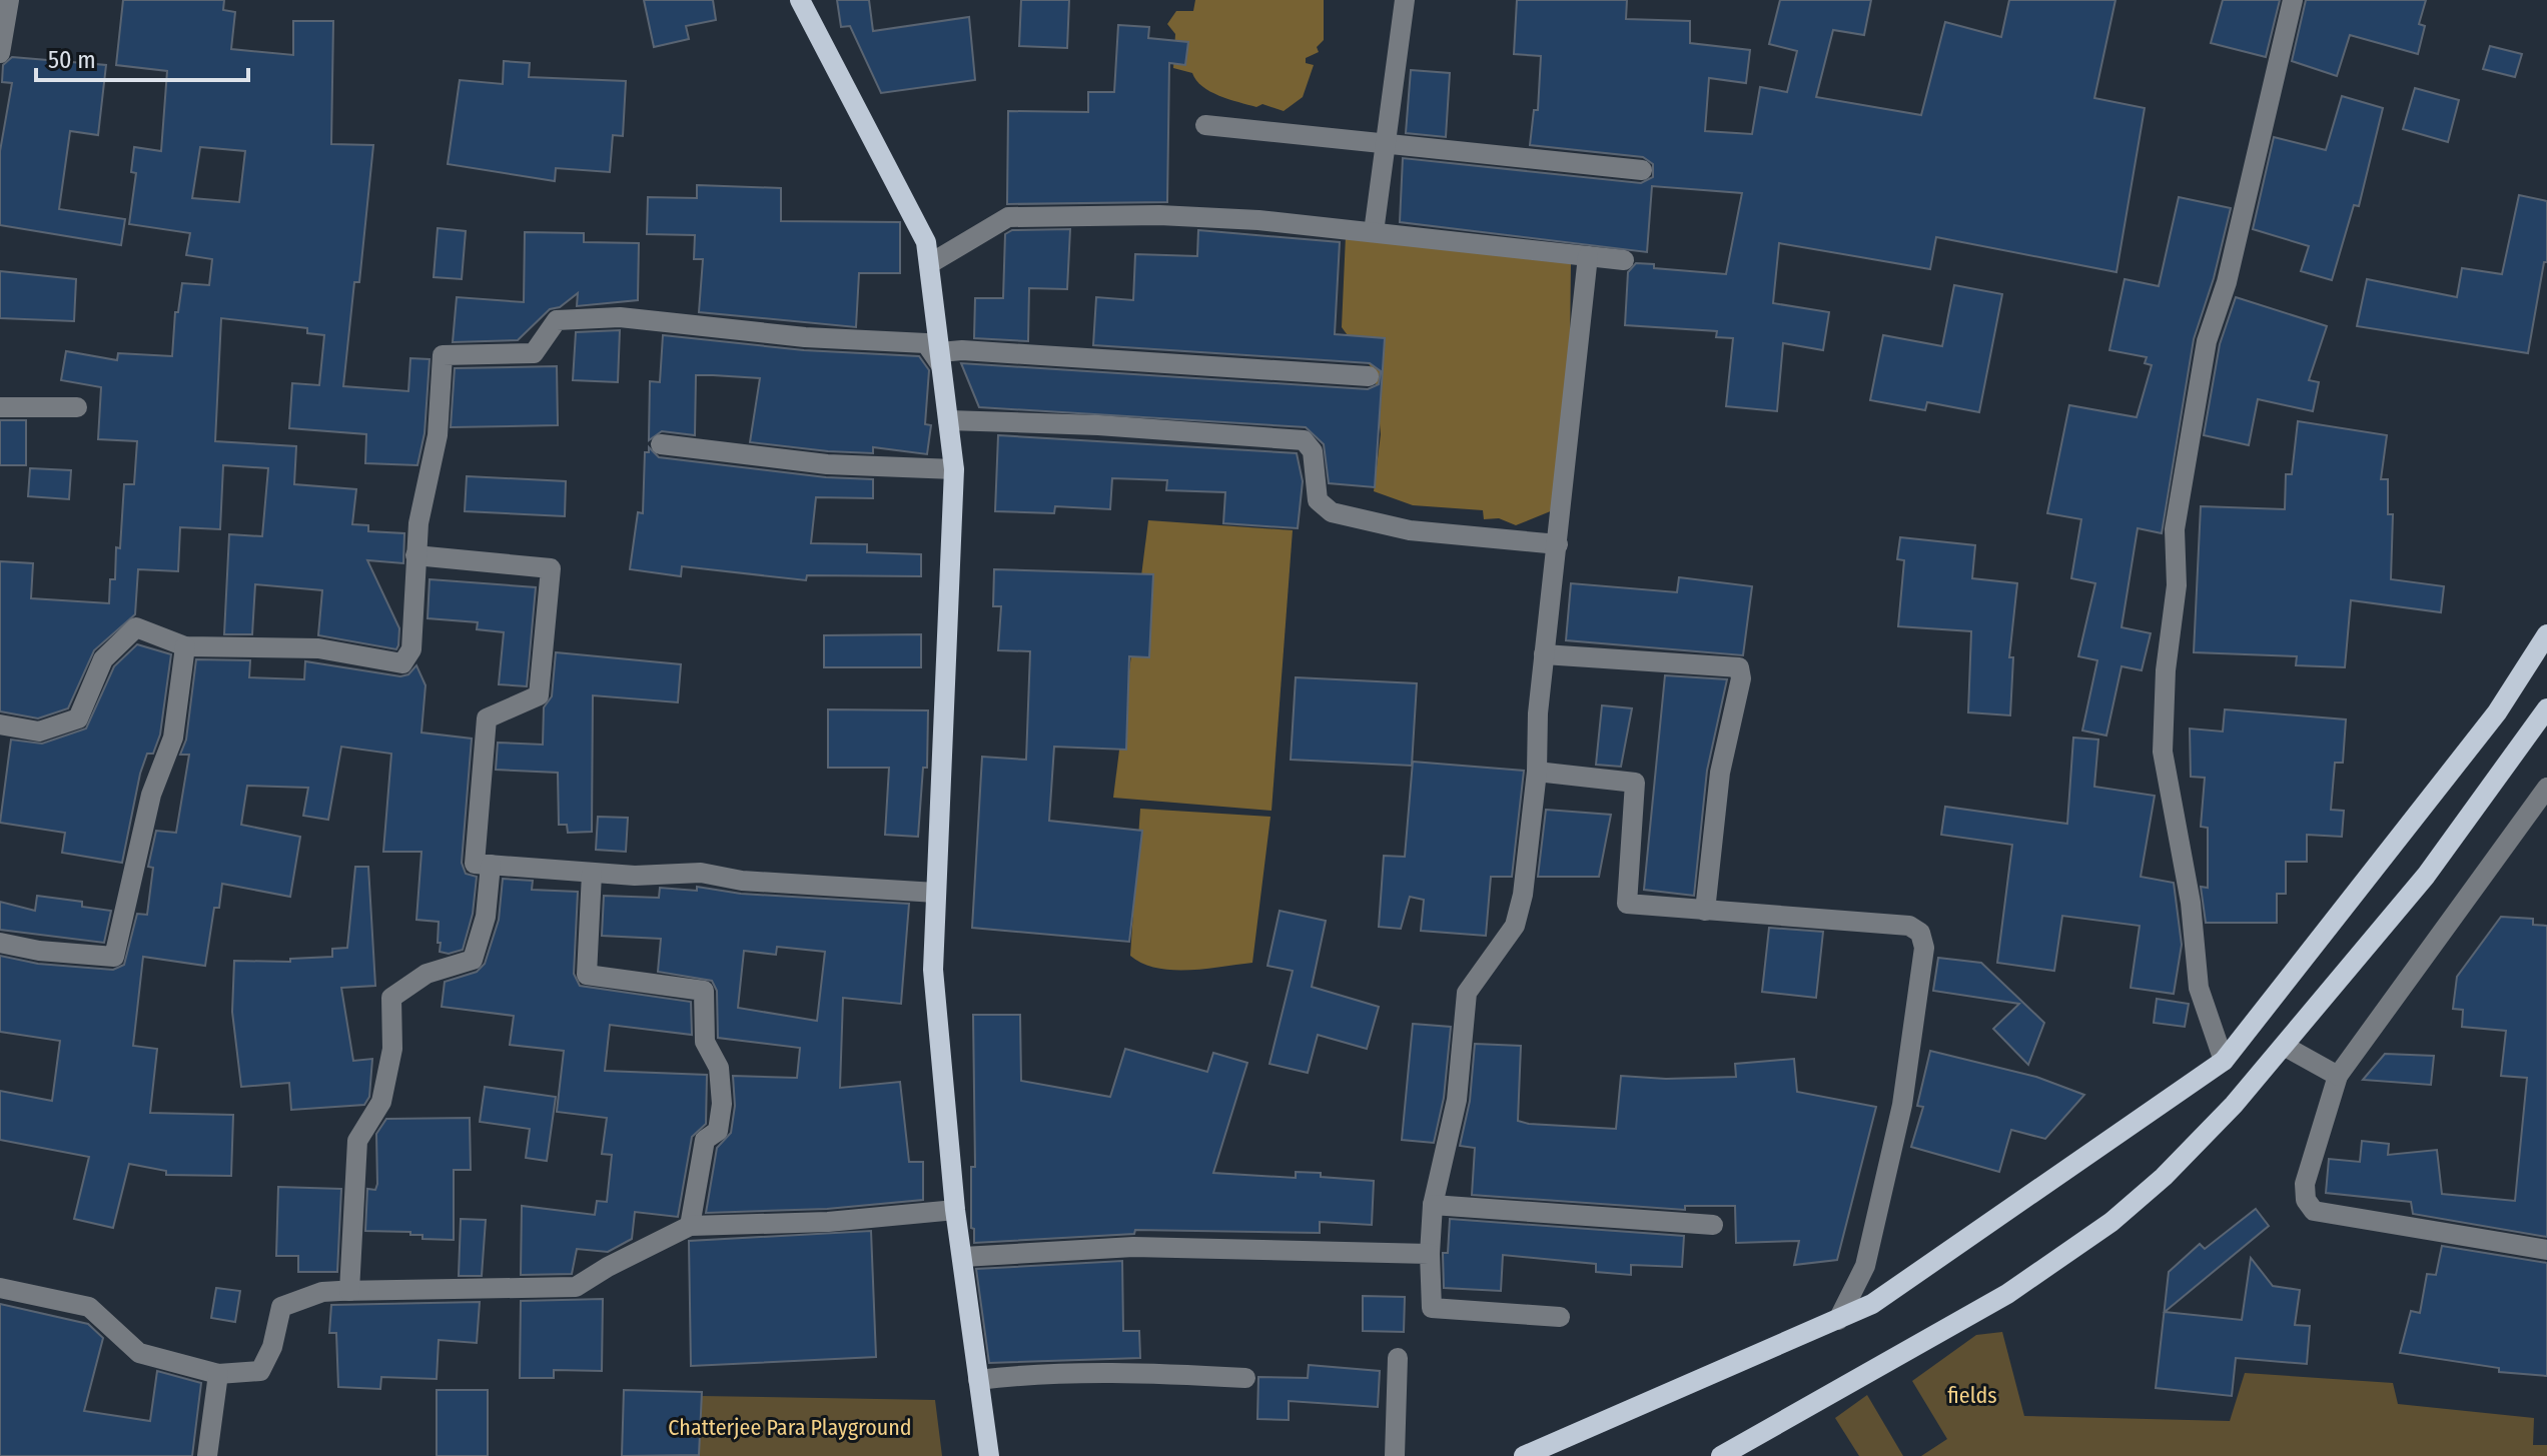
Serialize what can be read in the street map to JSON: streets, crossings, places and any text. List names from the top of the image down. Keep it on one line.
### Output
{"parks":["fields","Chatterjee Para Playground"],"scale_bar":"50 m"}
